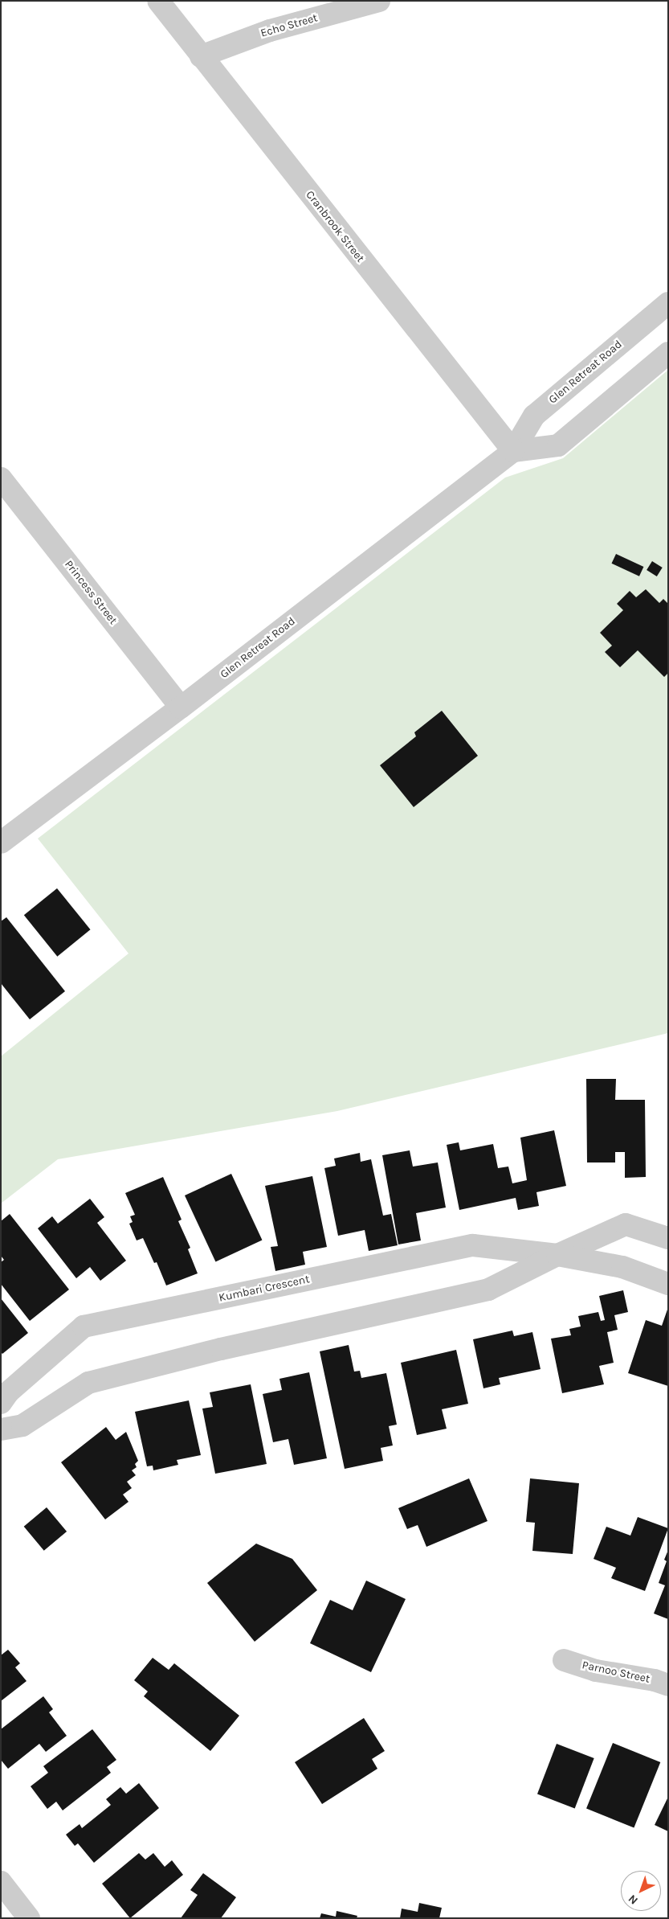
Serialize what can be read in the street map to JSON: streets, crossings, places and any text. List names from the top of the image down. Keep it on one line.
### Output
{"streets":{"street":["Echo Street","Cranbrook Street","Glen Retreat Road","Princess Street","Kumbari Crescent","Parnoo Street"]},"crossings":[["Echo Street","Cranbrook Street"],["Cranbrook Street","Glen Retreat Road"],["Glen Retreat Road","Princess Street"]],"north":"bottom left"}
